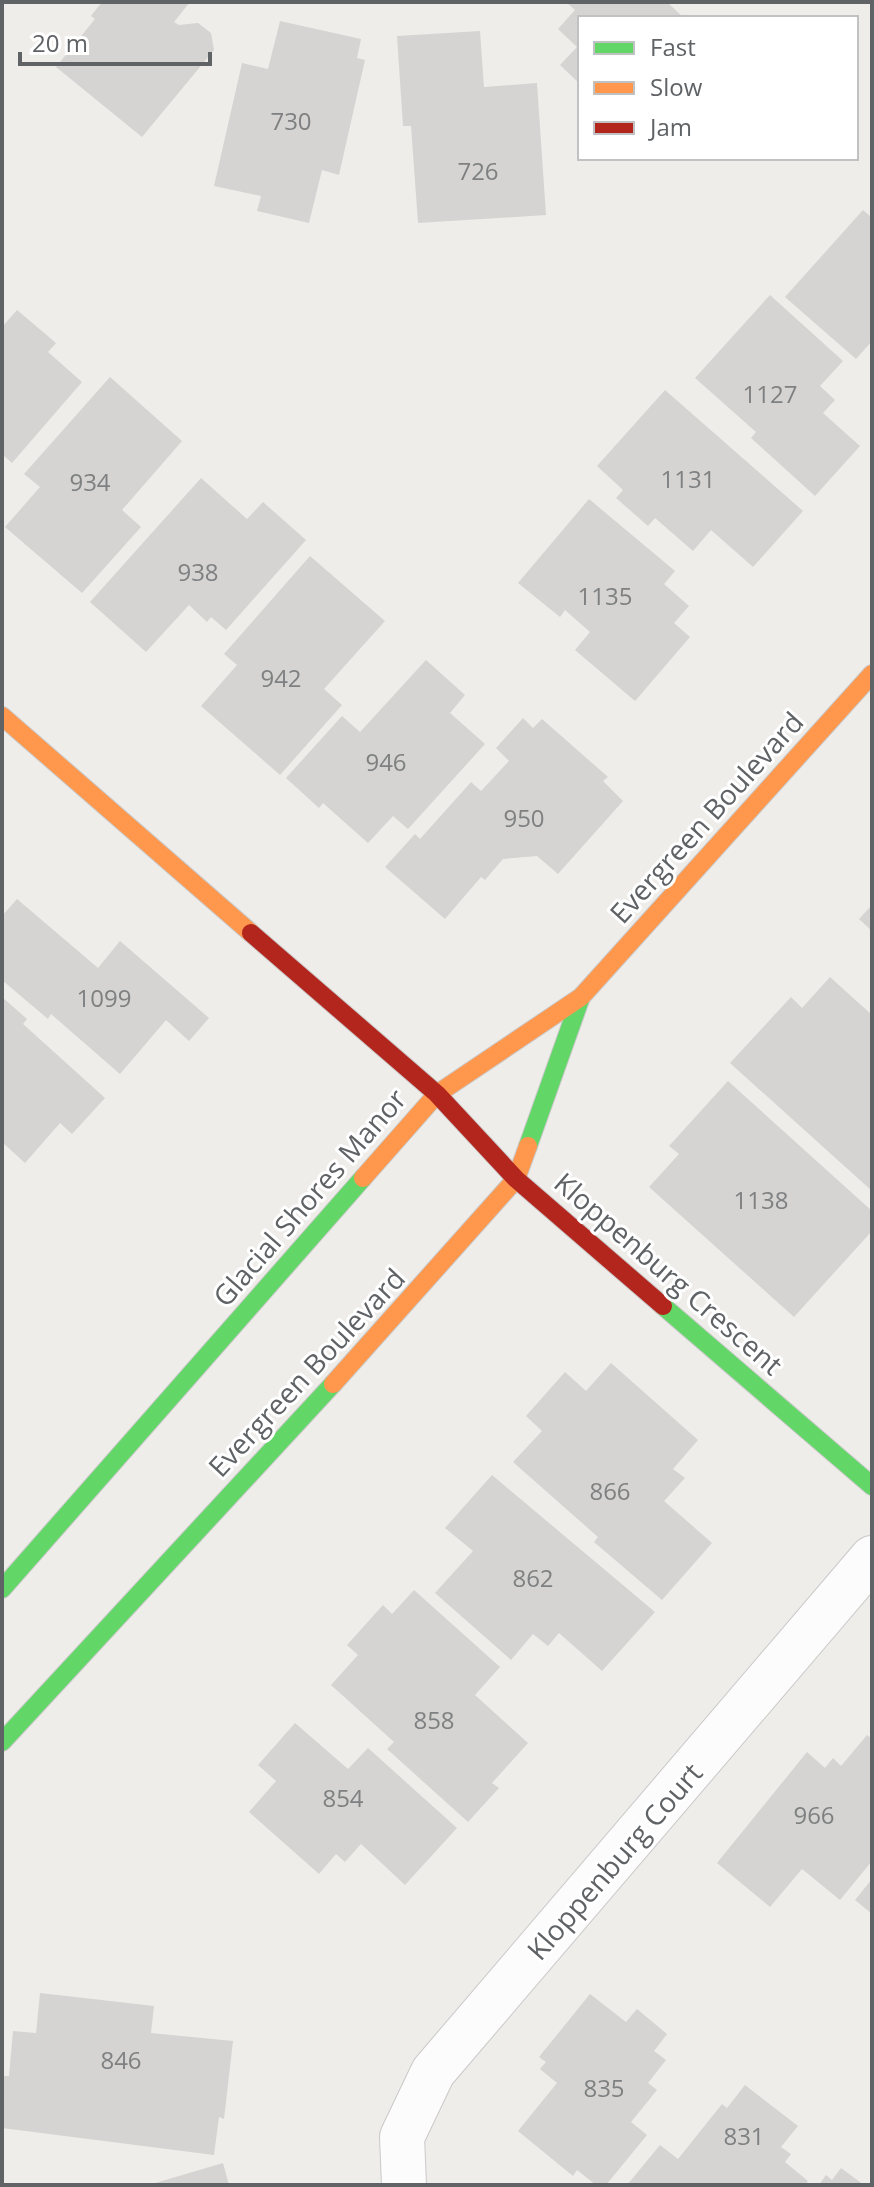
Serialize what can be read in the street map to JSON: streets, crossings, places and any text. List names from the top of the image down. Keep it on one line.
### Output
{"streets":{"street":["Evergreen Boulevard","Glacial Shores Manor","Kloppenburg Crescent","Kloppenburg Court"]},"crossings":[["Evergreen Boulevard","Glacial Shores Manor"],["Evergreen Boulevard","Kloppenburg Crescent"],["Glacial Shores Manor","Kloppenburg Crescent"]],"house_numbers":["730","726","1127","1131","934","938","1135","942","946","950","1099","1138","866","862","858","854","966","846","835","831"],"legend":["Fast","Slow","Jam"],"scale_bar":"20 m"}
